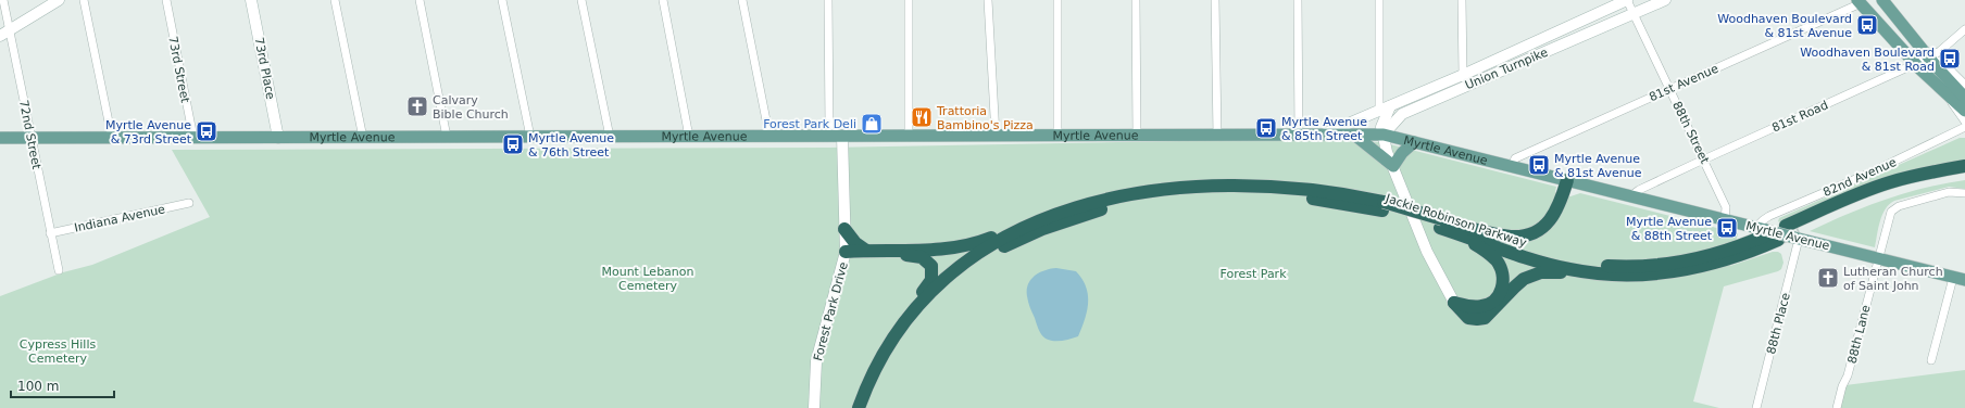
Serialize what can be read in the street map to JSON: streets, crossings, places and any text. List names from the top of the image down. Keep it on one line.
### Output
{"streets":{"highway":["Jackie Robinson Parkway"],"main road":["73rd Place","Union Turnpike","Myrtle Avenue","Forest Park Drive"],"street":["73rd Street","81st Avenue","81st Road","88th Street","72nd Street","82nd Avenue","Indiana Avenue","88th Place","88th Lane"]},"crossings":[["73rd Place","Myrtle Avenue"],["Union Turnpike","88th Street"],["Union Turnpike","Myrtle Avenue"],["73rd Street","Myrtle Avenue"],["81st Avenue","88th Street"],["81st Avenue","Myrtle Avenue"],["81st Road","88th Street"],["81st Road","Myrtle Avenue"],["88th Street","Myrtle Avenue"],["72nd Street","Myrtle Avenue"],["72nd Street","Indiana Avenue"],["Myrtle Avenue","82nd Avenue"],["Myrtle Avenue","Jackie Robinson Parkway"],["Myrtle Avenue","Forest Park Drive"],["Myrtle Avenue","88th Place"],["Myrtle Avenue","88th Lane"],["82nd Avenue","Jackie Robinson Parkway"]],"parks":["Mount Lebanon Cemetery","Forest Park","Cypress Hills Cemetery"],"places":{"bus stop":["Woodhaven Boulevard & 81st Avenue","Woodhaven Boulevard & 81st Road","Myrtle Avenue & 85th Street","Myrtle Avenue & 73rd Street","Myrtle Avenue & 76th Street","Myrtle Avenue & 81st Avenue","Myrtle Avenue & 88th Street"],"church":["Calvary Bible Church","Lutheran Church of Saint John"],"restaurant":["Trattoria Bambino's Pizza"],"shop":["Forest Park Deli"]},"scale_bar":"100 m"}
